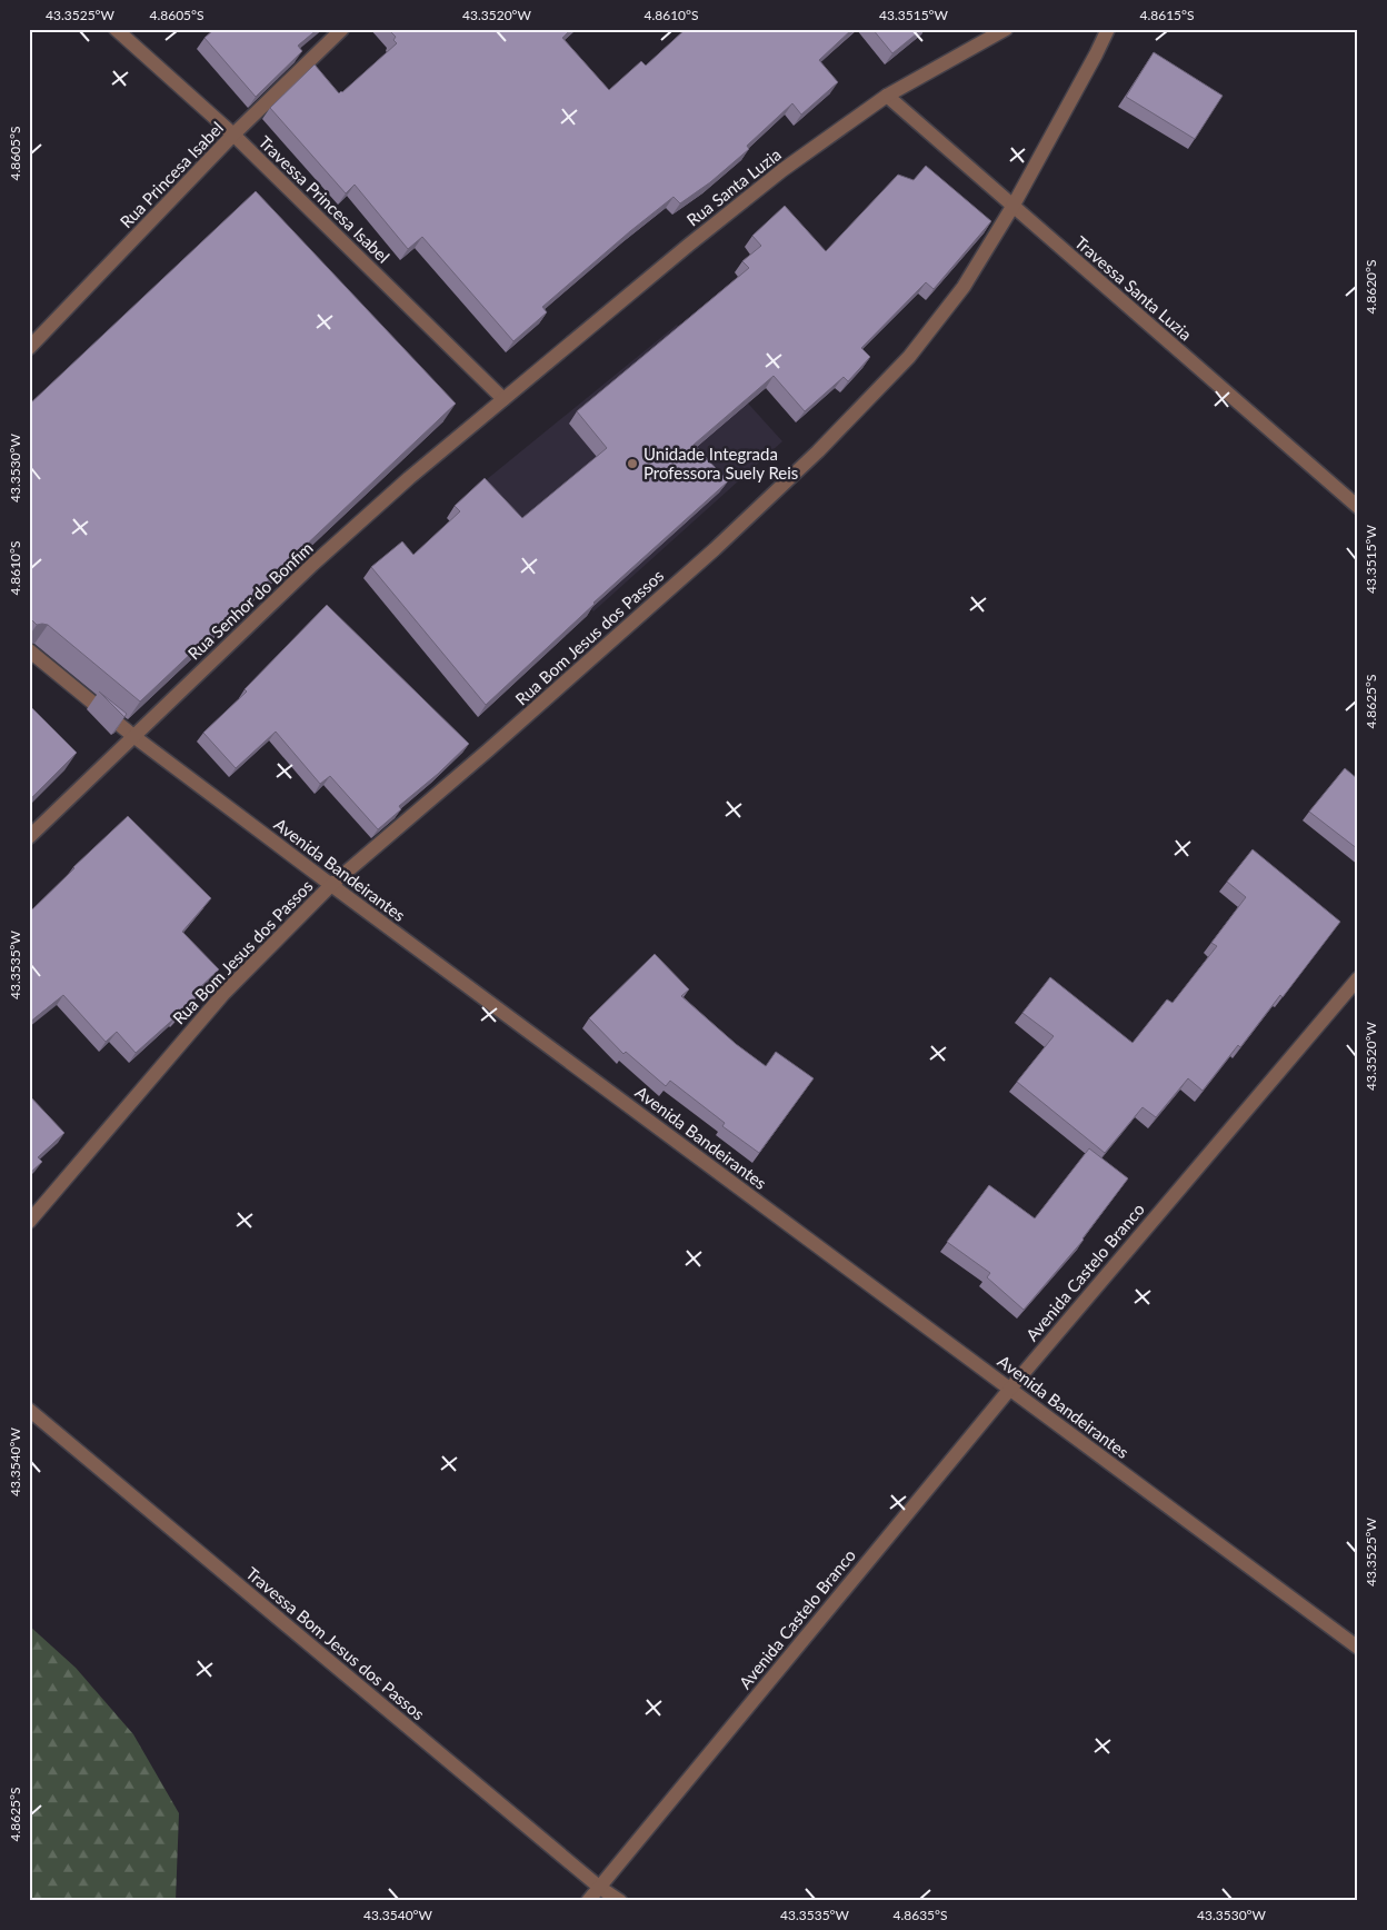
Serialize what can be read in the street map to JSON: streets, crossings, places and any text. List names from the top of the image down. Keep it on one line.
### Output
{"streets":{"street":["Rua Princesa Isabel","Rua Santa Luzia","Travessa Princesa Isabel","Travessa Santa Luzia","Rua Senhor do Bonfim","Rua Bom Jesus dos Passos","Avenida Bandeirantes","Avenida Castelo Branco","Travessa Bom Jesus dos Passos"]},"crossings":[["Rua Princesa Isabel","Travessa Princesa Isabel"],["Rua Santa Luzia","Travessa Princesa Isabel"],["Rua Santa Luzia","Travessa Santa Luzia"],["Rua Santa Luzia","Rua Senhor do Bonfim"],["Travessa Princesa Isabel","Rua Senhor do Bonfim"],["Travessa Santa Luzia","Rua Bom Jesus dos Passos"],["Rua Senhor do Bonfim","Avenida Bandeirantes"],["Rua Bom Jesus dos Passos","Avenida Bandeirantes"],["Avenida Bandeirantes","Avenida Castelo Branco"],["Avenida Castelo Branco","Travessa Bom Jesus dos Passos"]],"places":["Unidade Integrada Professora Suely Reis"],"coordinates":["43.3525°W","4.8605°S","43.3520°W","4.8610°S","43.3515°W","4.8615°S","4.8620°S","43.3530°W","4.8625°S","43.3535°W","43.3540°W","4.8635°S"]}
